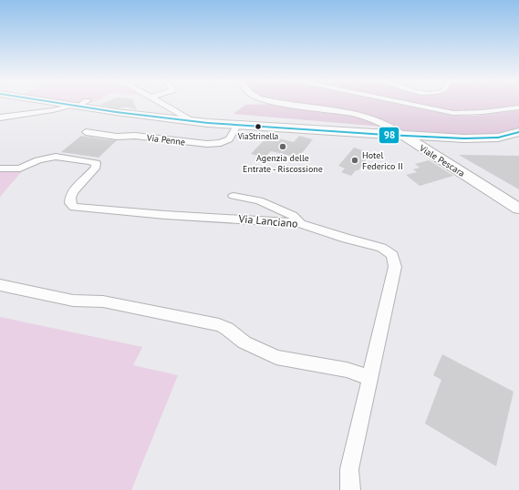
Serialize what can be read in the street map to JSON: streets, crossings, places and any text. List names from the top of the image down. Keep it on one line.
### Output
{"streets":{"main road":["Viale Pescara"],"street":["Via Penne","Via Lanciano"]},"places":["ViaStrinella","Agenzia delle Entrate - Riscossione","Hotel Federico II"],"lines":["transit line 98"]}
